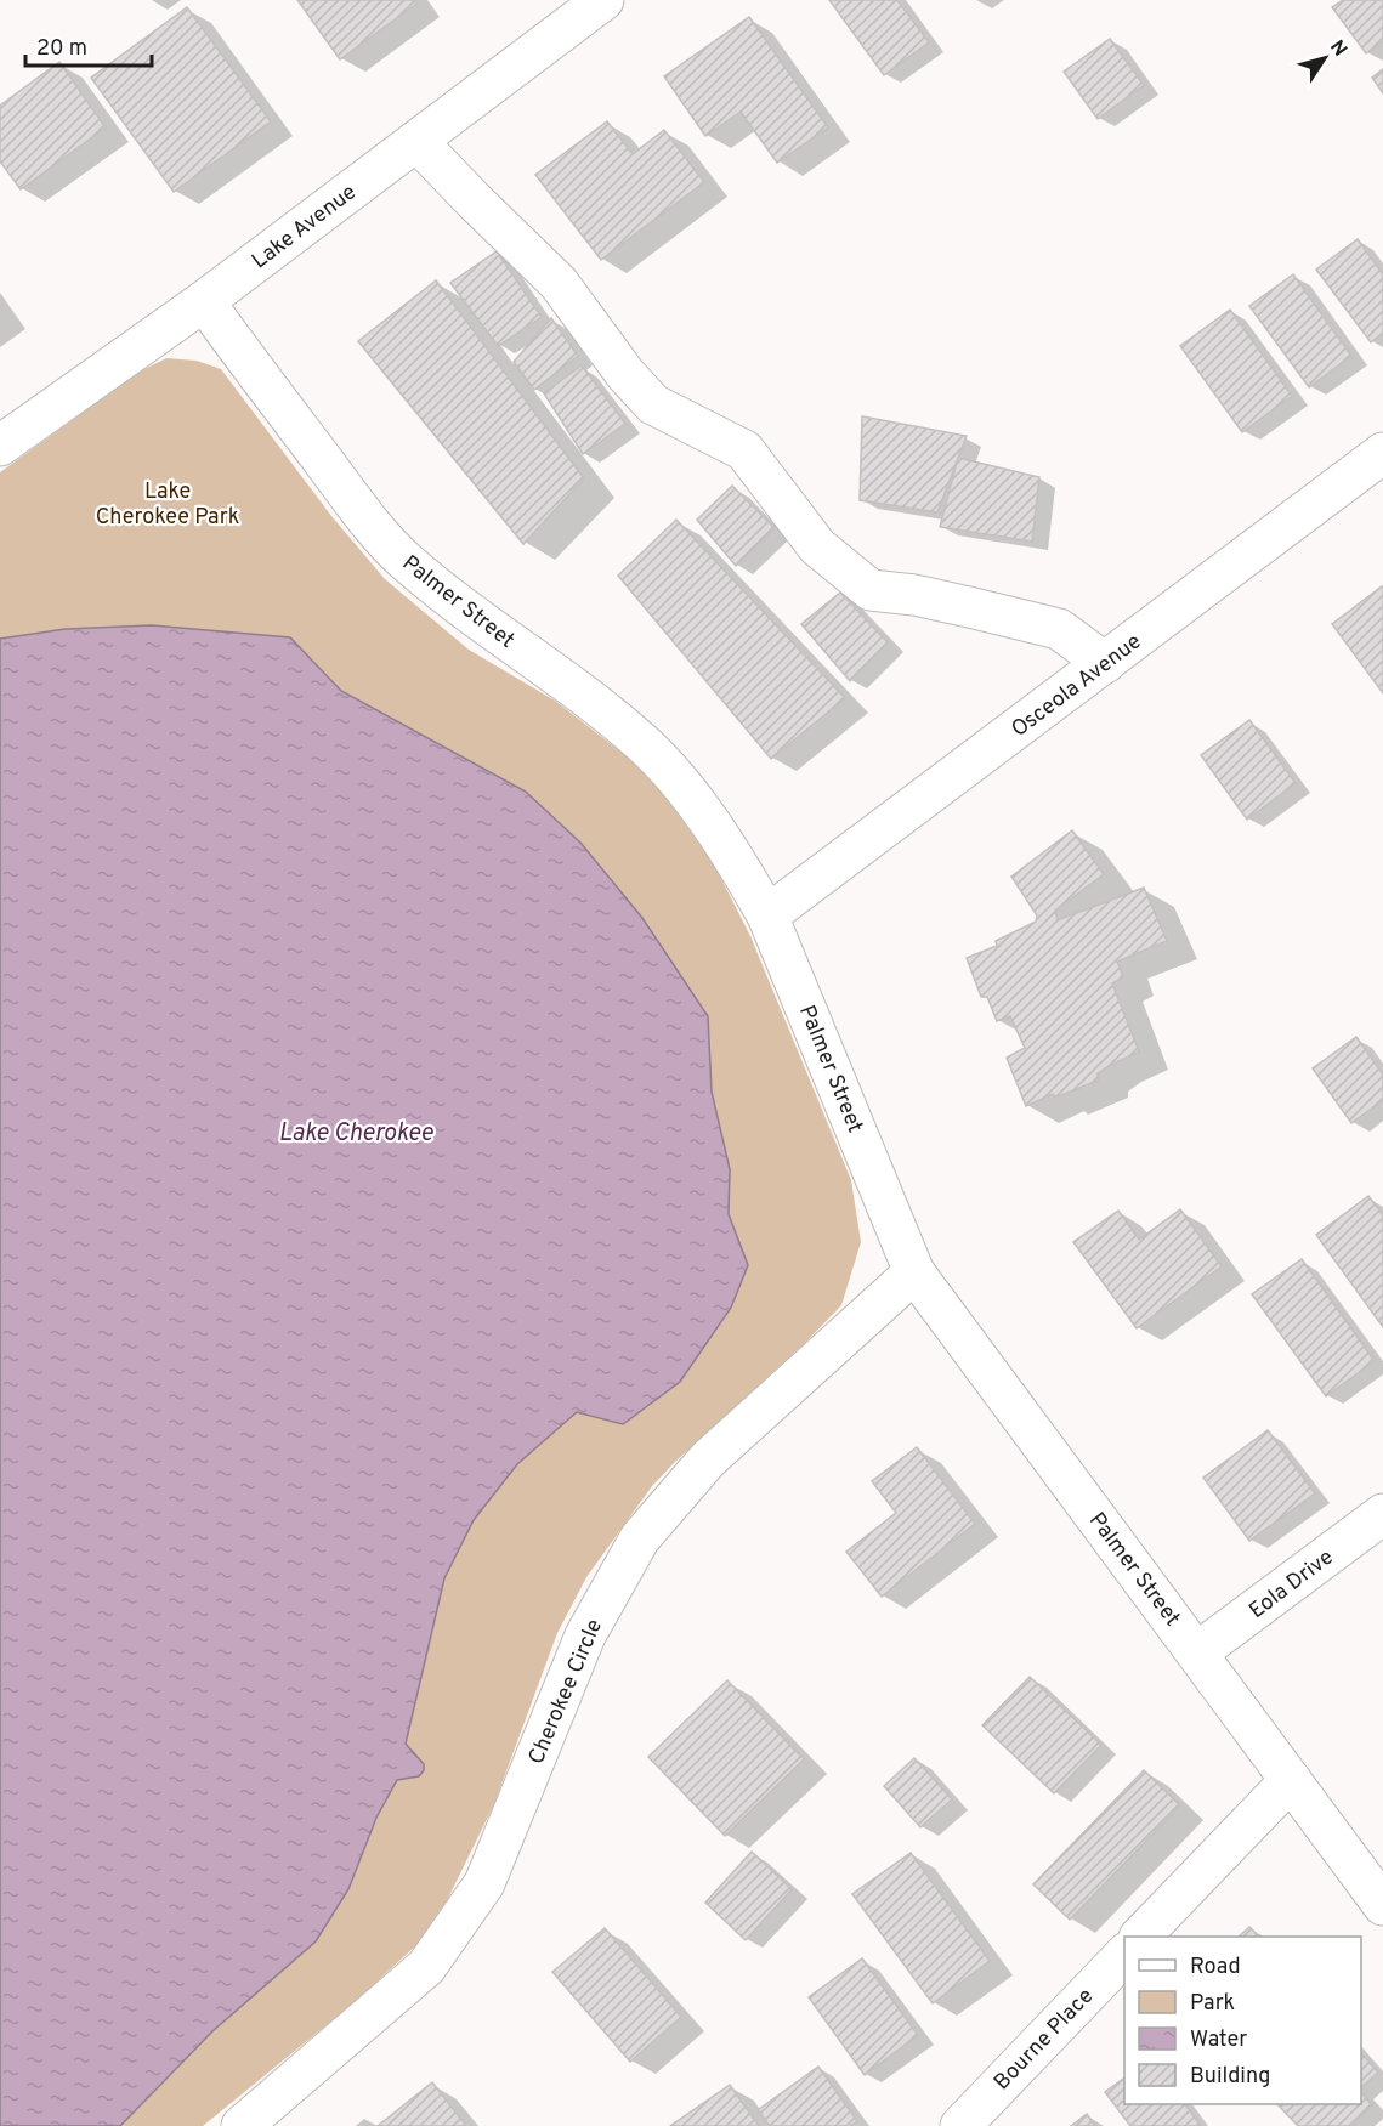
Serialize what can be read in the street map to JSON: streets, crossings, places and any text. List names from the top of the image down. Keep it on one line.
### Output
{"streets":{"street":["Lake Avenue","Palmer Street","Osceola Avenue","Eola Drive","Cherokee Circle","Bourne Place"]},"crossings":[["Lake Avenue","Palmer Street"],["Palmer Street","Osceola Avenue"],["Palmer Street","Eola Drive"],["Palmer Street","Cherokee Circle"]],"water":["Lake Cherokee"],"parks":["Lake Cherokee Park"],"legend":["Road","Park","Water","Building"],"scale_bar":"20 m","north":"top right"}
